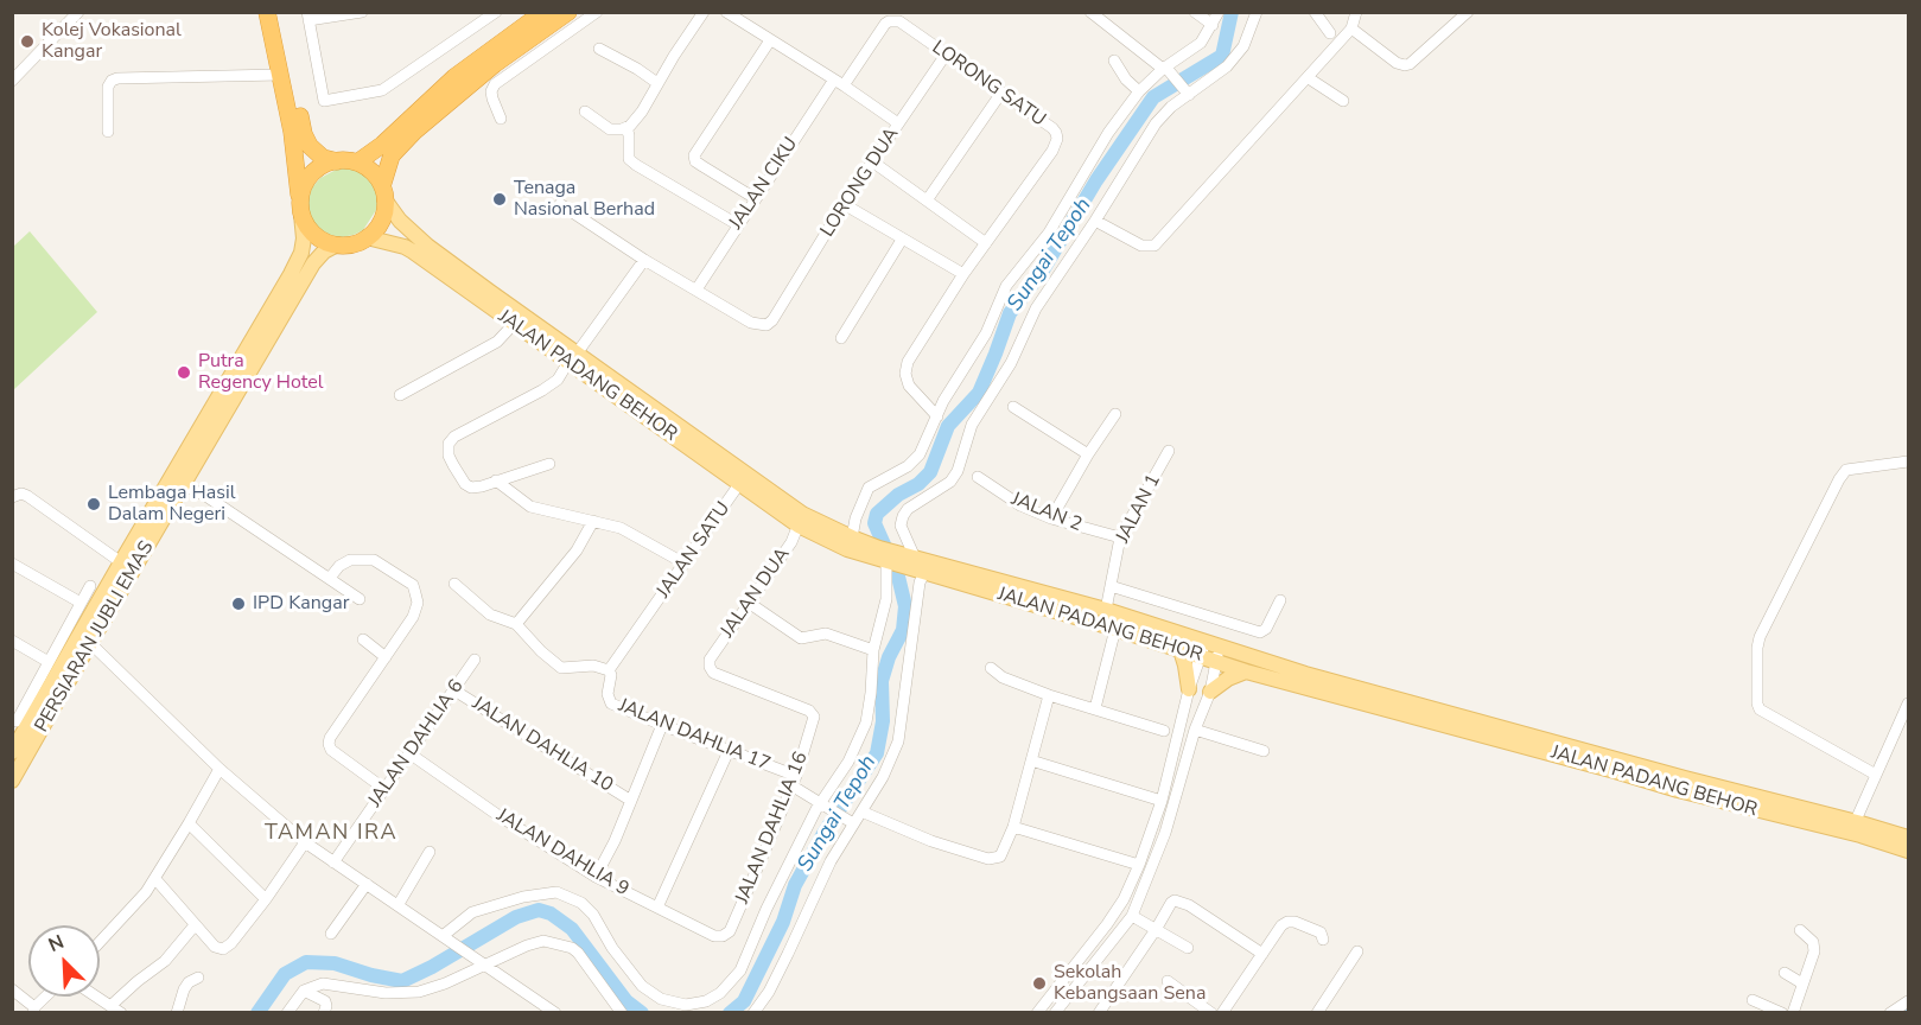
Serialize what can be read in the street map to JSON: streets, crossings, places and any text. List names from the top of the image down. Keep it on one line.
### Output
{"streets":{"main road":["JALAN PADANG BEHOR","PERSIARAN JUBLI EMAS"],"street":["LORONG SATU","LORONG DUA","JALAN CIKU","JALAN 1","JALAN 2","JALAN SATU","JALAN DUA","JALAN DAHLIA 17","JALAN DAHLIA 6","JALAN DAHLIA 10","JALAN DAHLIA 16","JALAN DAHLIA 9"]},"crossings":[["LORONG SATU","LORONG DUA"],["LORONG SATU","JALAN CIKU"],["LORONG DUA","JALAN CIKU"],["JALAN PADANG BEHOR","JALAN 1"],["JALAN PADANG BEHOR","JALAN SATU"],["JALAN PADANG BEHOR","JALAN DUA"],["JALAN PADANG BEHOR","PERSIARAN JUBLI EMAS"],["JALAN 1","JALAN 2"],["JALAN SATU","JALAN DAHLIA 17"],["JALAN DUA","JALAN DAHLIA 16"],["JALAN DAHLIA 17","JALAN DAHLIA 16"],["JALAN DAHLIA 6","JALAN DAHLIA 10"],["JALAN DAHLIA 6","JALAN DAHLIA 9"],["JALAN DAHLIA 16","JALAN DAHLIA 9"]],"districts":["TAMAN IRA"],"water":["Sungai Tepoh"],"places":["Kolej Vokasional Kangar","Tenaga Nasional Berhad","Putra Regency Hotel","Lembaga Hasil Dalam Negeri","IPD Kangar","Sekolah Kebangsaan Sena"],"north":"top left"}
